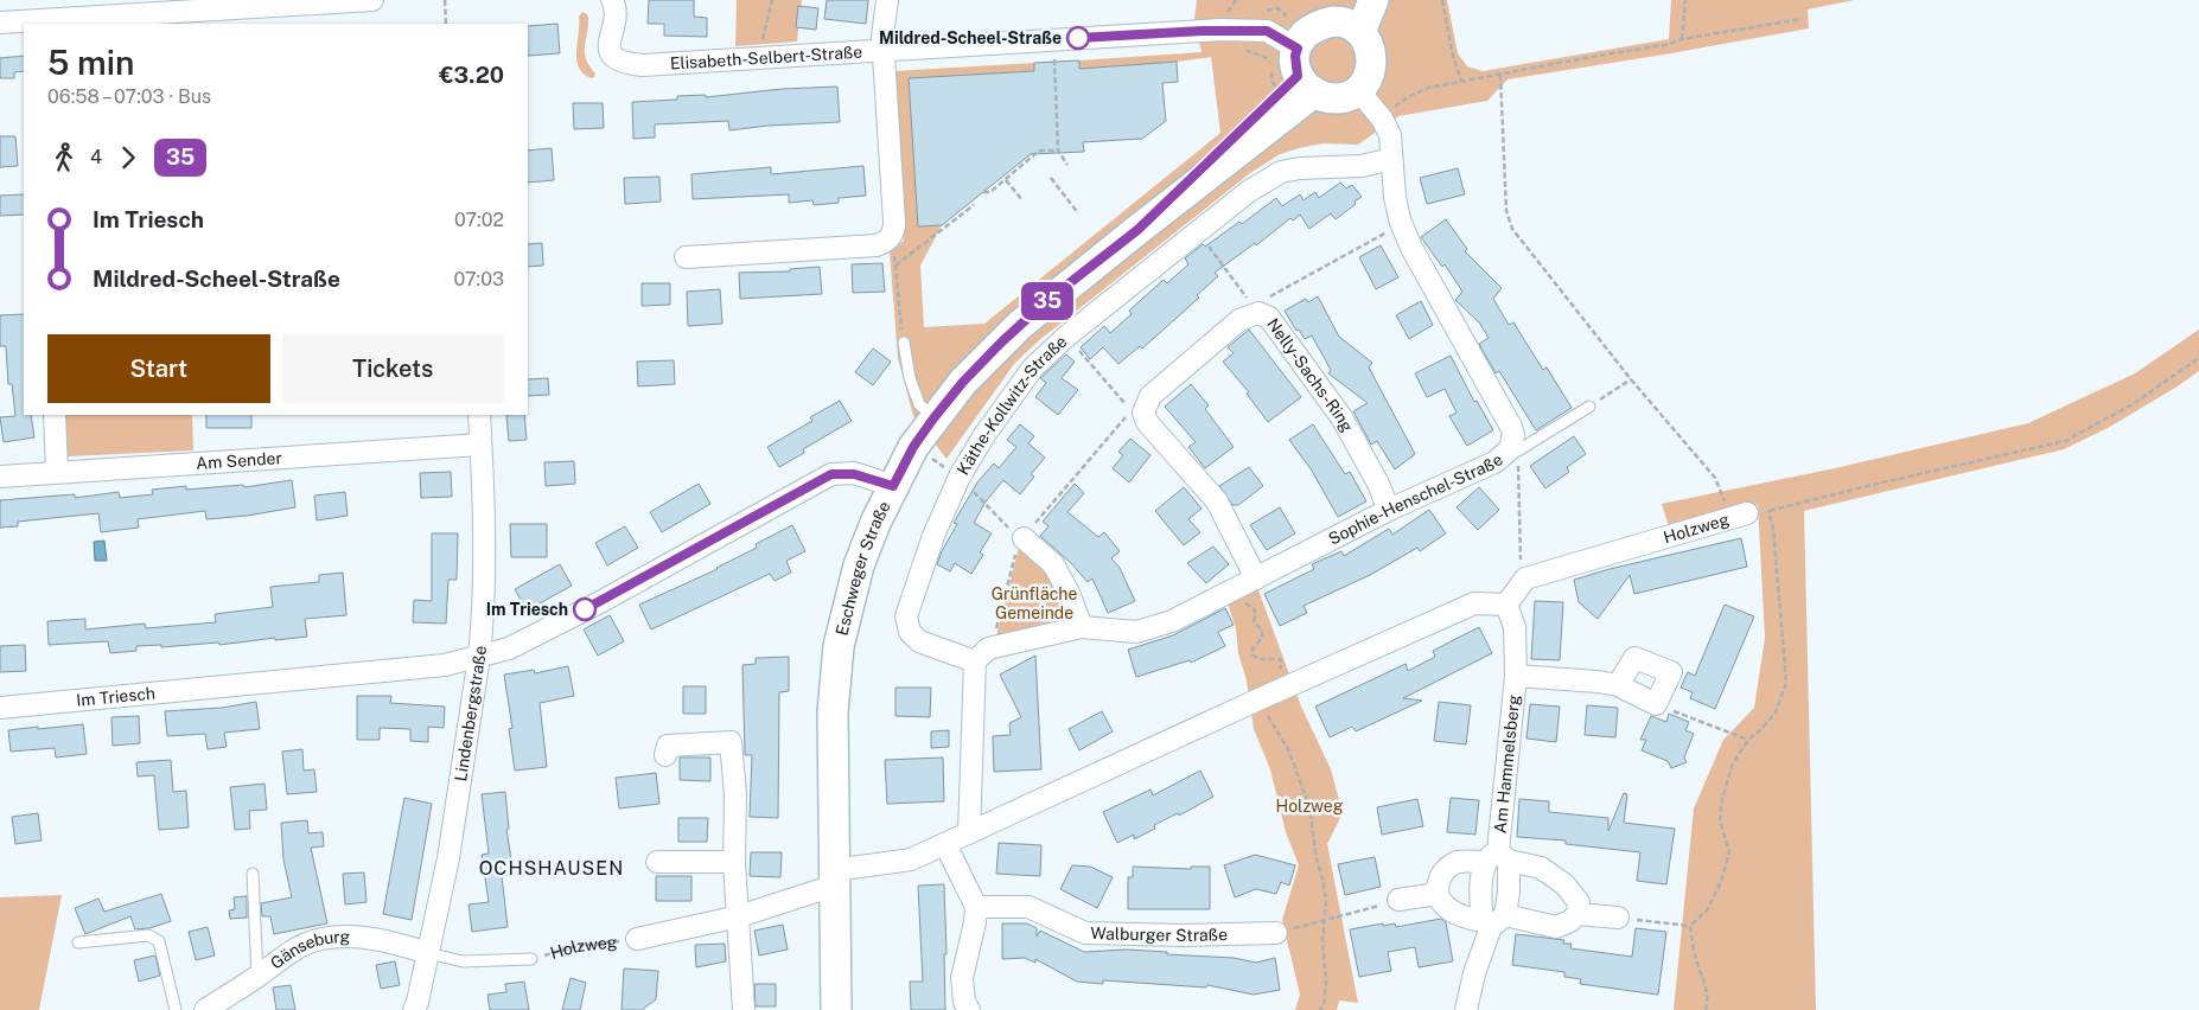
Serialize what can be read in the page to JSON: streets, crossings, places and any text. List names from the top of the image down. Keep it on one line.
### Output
{"streets":{"main road":["Eschweger Straße"],"street":["Elisabeth-Selbert-Straße","Nelly-Sachs-Ring","Käthe-Kollwitz-Straße","Am Sender","Sophie-Henschel-Straße","Holzweg","Im Triesch","Lindenbergstraße","Am Hammelsberg","Walburger Straße","Gänseburg"]},"crossings":[["Elisabeth-Selbert-Straße","Sophie-Henschel-Straße"],["Elisabeth-Selbert-Straße","Eschweger Straße"],["Nelly-Sachs-Ring","Sophie-Henschel-Straße"],["Käthe-Kollwitz-Straße","Sophie-Henschel-Straße"],["Am Sender","Lindenbergstraße"],["Sophie-Henschel-Straße","Eschweger Straße"],["Holzweg","Eschweger Straße"],["Holzweg","Lindenbergstraße"],["Holzweg","Am Hammelsberg"],["Holzweg","Gänseburg"],["Eschweger Straße","Im Triesch"],["Im Triesch","Lindenbergstraße"],["Lindenbergstraße","Gänseburg"]],"districts":["OCHSHAUSEN"],"parks":["Grünfläche Gemeinde","Holzweg"],"places":["Mildred-Scheel-Straße","Im Triesch"],"lines":["bus line 35"],"page":{"on_map":"35","heading":["5 min","06:58 – 07:03 · Bus","€3.20"],"legs":["4","35"],"list":[{"name":"Im Triesch","value":"07:02"},{"name":"Mildred-Scheel-Straße","value":"07:03"}],"buttons":["Start","Tickets"]}}
